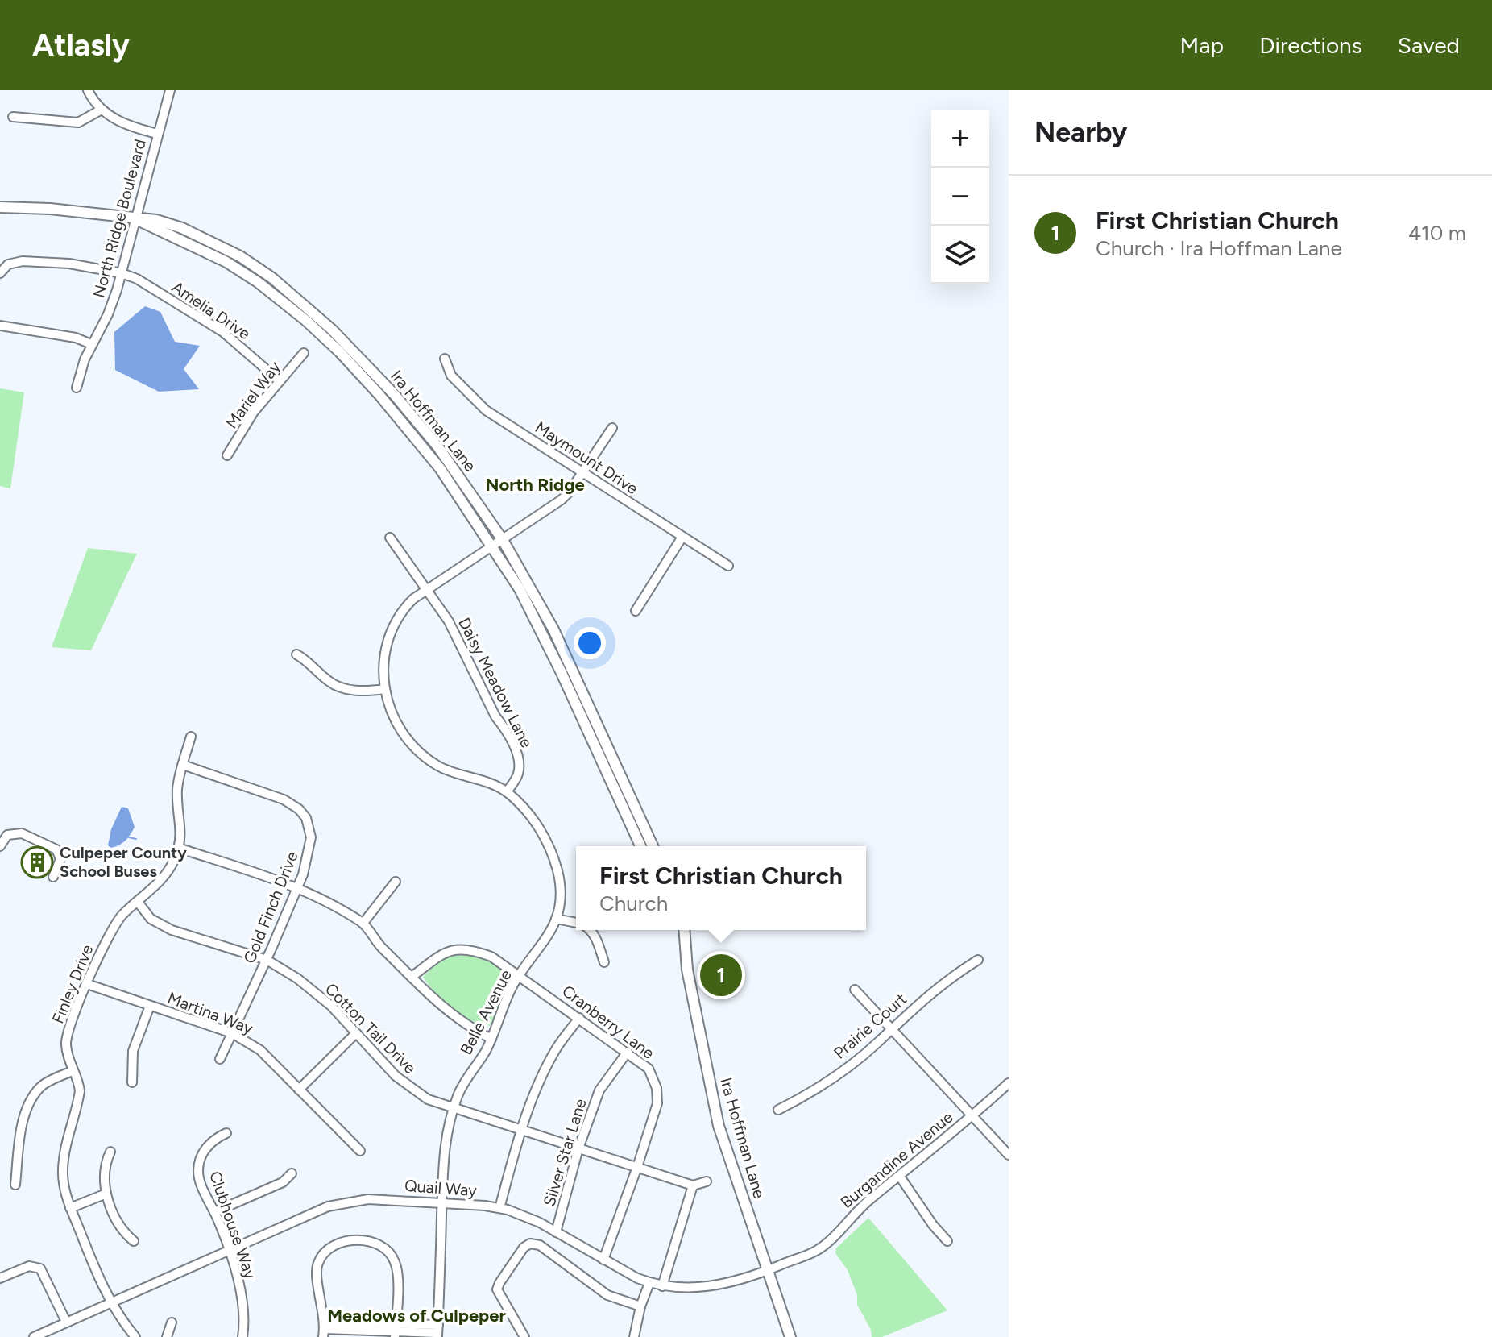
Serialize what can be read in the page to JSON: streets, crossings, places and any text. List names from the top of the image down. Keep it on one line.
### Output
{"streets":{"main road":["Ira Hoffman Lane"],"street":["North Ridge Boulevard","Amelia Drive","Mariel Way","Maymount Drive","Daisy Meadow Lane","Gold Finch Drive","Finley Drive","Belle Avenue","Martina Way","Cranberry Lane","Prairie Court","Cotton Tail Drive","Silver Star Lane","Burgandine Avenue","Quail Way","Clubhouse Way"]},"crossings":[["North Ridge Boulevard","Amelia Drive"],["North Ridge Boulevard","Ira Hoffman Lane"],["Amelia Drive","Mariel Way"],["Ira Hoffman Lane","Belle Avenue"],["Ira Hoffman Lane","Burgandine Avenue"],["Ira Hoffman Lane","Quail Way"],["Maymount Drive","Belle Avenue"],["Daisy Meadow Lane","Belle Avenue"],["Gold Finch Drive","Finley Drive"],["Gold Finch Drive","Martina Way"],["Gold Finch Drive","Cotton Tail Drive"],["Finley Drive","Martina Way"],["Finley Drive","Cotton Tail Drive"],["Finley Drive","Quail Way"],["Belle Avenue","Cranberry Lane"],["Belle Avenue","Cotton Tail Drive"],["Belle Avenue","Quail Way"],["Cranberry Lane","Cotton Tail Drive"],["Cranberry Lane","Silver Star Lane"],["Cranberry Lane","Quail Way"],["Cotton Tail Drive","Silver Star Lane"],["Silver Star Lane","Quail Way"],["Burgandine Avenue","Quail Way"],["Quail Way","Clubhouse Way"]],"districts":["North Ridge","Meadows of Culpeper"],"places":{"building":["Culpeper County School Buses"]},"page":{"header":"Atlasly","nav":["Map","Directions","Saved"],"heading":"Nearby","map_buttons":["+","−"],"list":[{"mark":"1","name":"First Christian Church","note":"Church · Ira Hoffman Lane","value":"410 m"}],"popup":["First Christian Church","Church"],"pins":"1"}}
